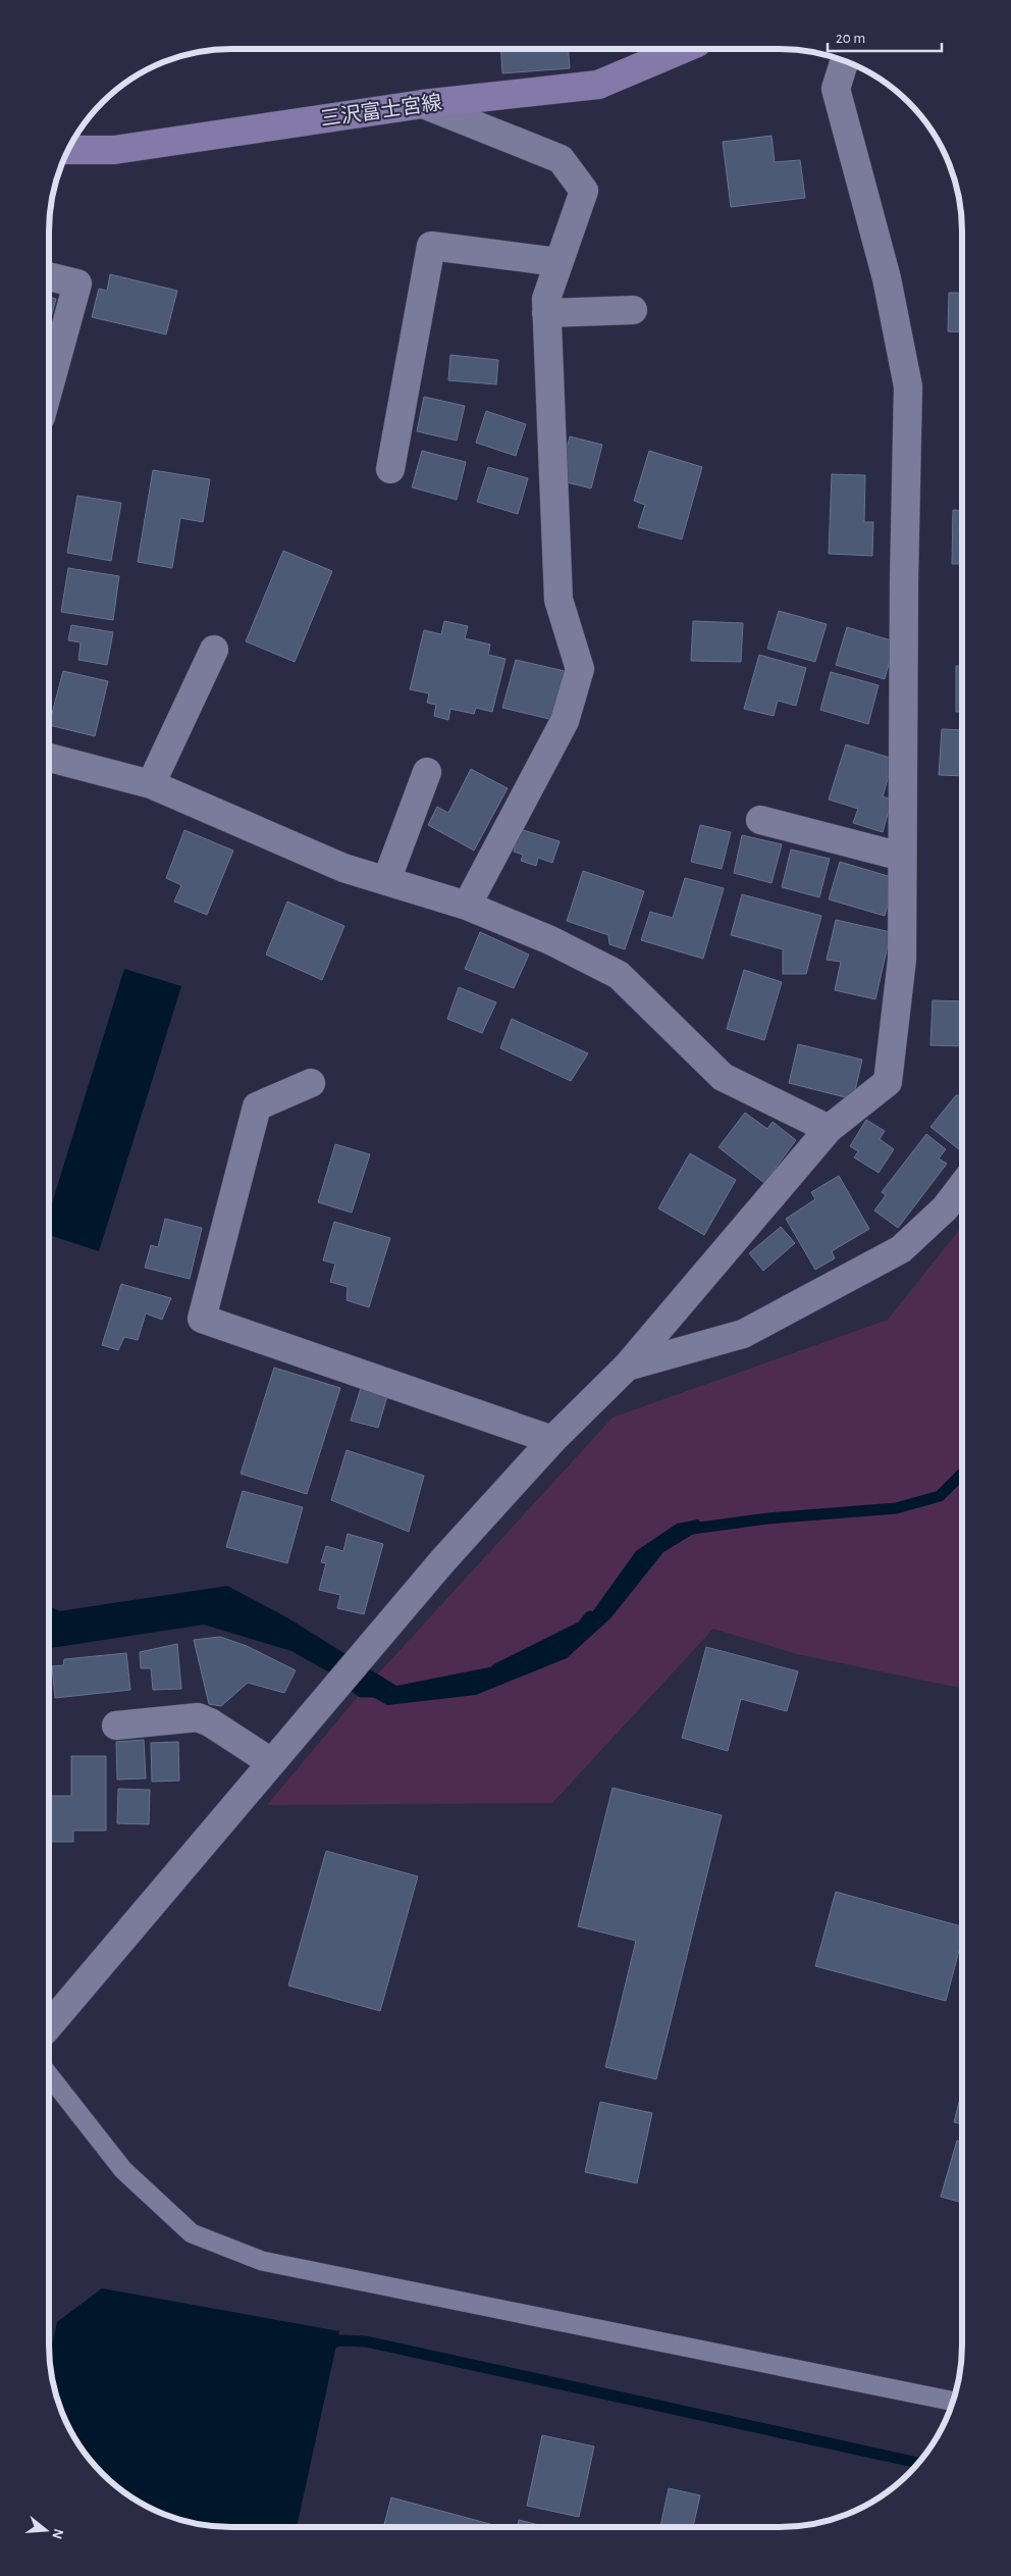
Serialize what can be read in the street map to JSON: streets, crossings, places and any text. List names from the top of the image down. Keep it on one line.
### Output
{"streets":{"main road":["三沢富士宮線"]},"scale_bar":"20 m","north":"right"}
